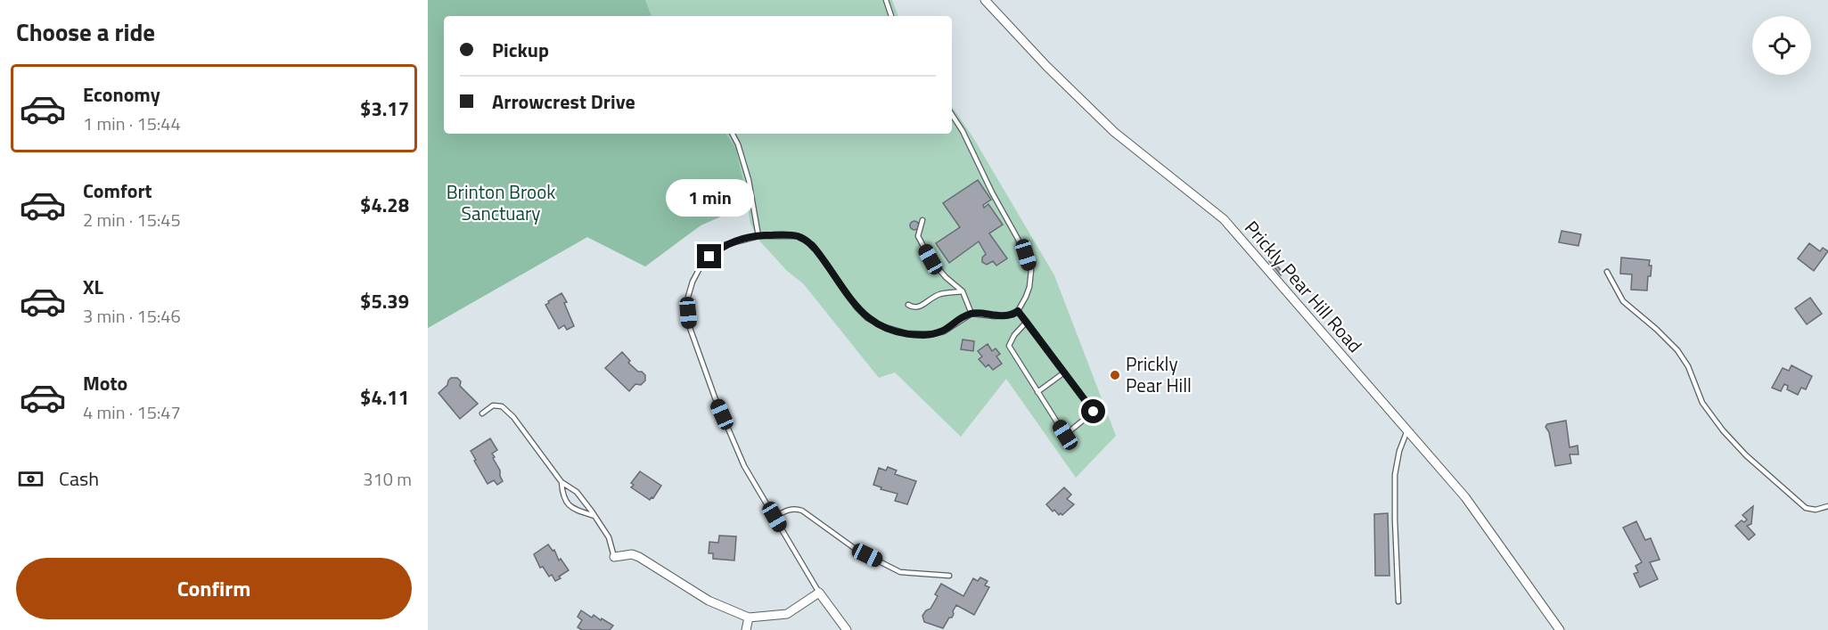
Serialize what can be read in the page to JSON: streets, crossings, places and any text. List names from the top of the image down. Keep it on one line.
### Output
{"streets":{"street":["Prickly Pear Hill Road"]},"parks":["Brinton Brook Sanctuary"],"places":["Prickly Pear Hill"],"page":{"heading":"Choose a ride","banner":["Pickup","Arrowcrest Drive"],"list":[{"name":"Economy","note":"1 min · 15:44","value":"$3.17"},{"name":"Comfort","note":"2 min · 15:45","value":"$4.28"},{"name":"XL","note":"3 min · 15:46","value":"$5.39"},{"name":"Moto","note":"4 min · 15:47","value":"$4.11"}],"bubble":"1 min","pay":["Cash","310 m"],"buttons":"Confirm"}}
